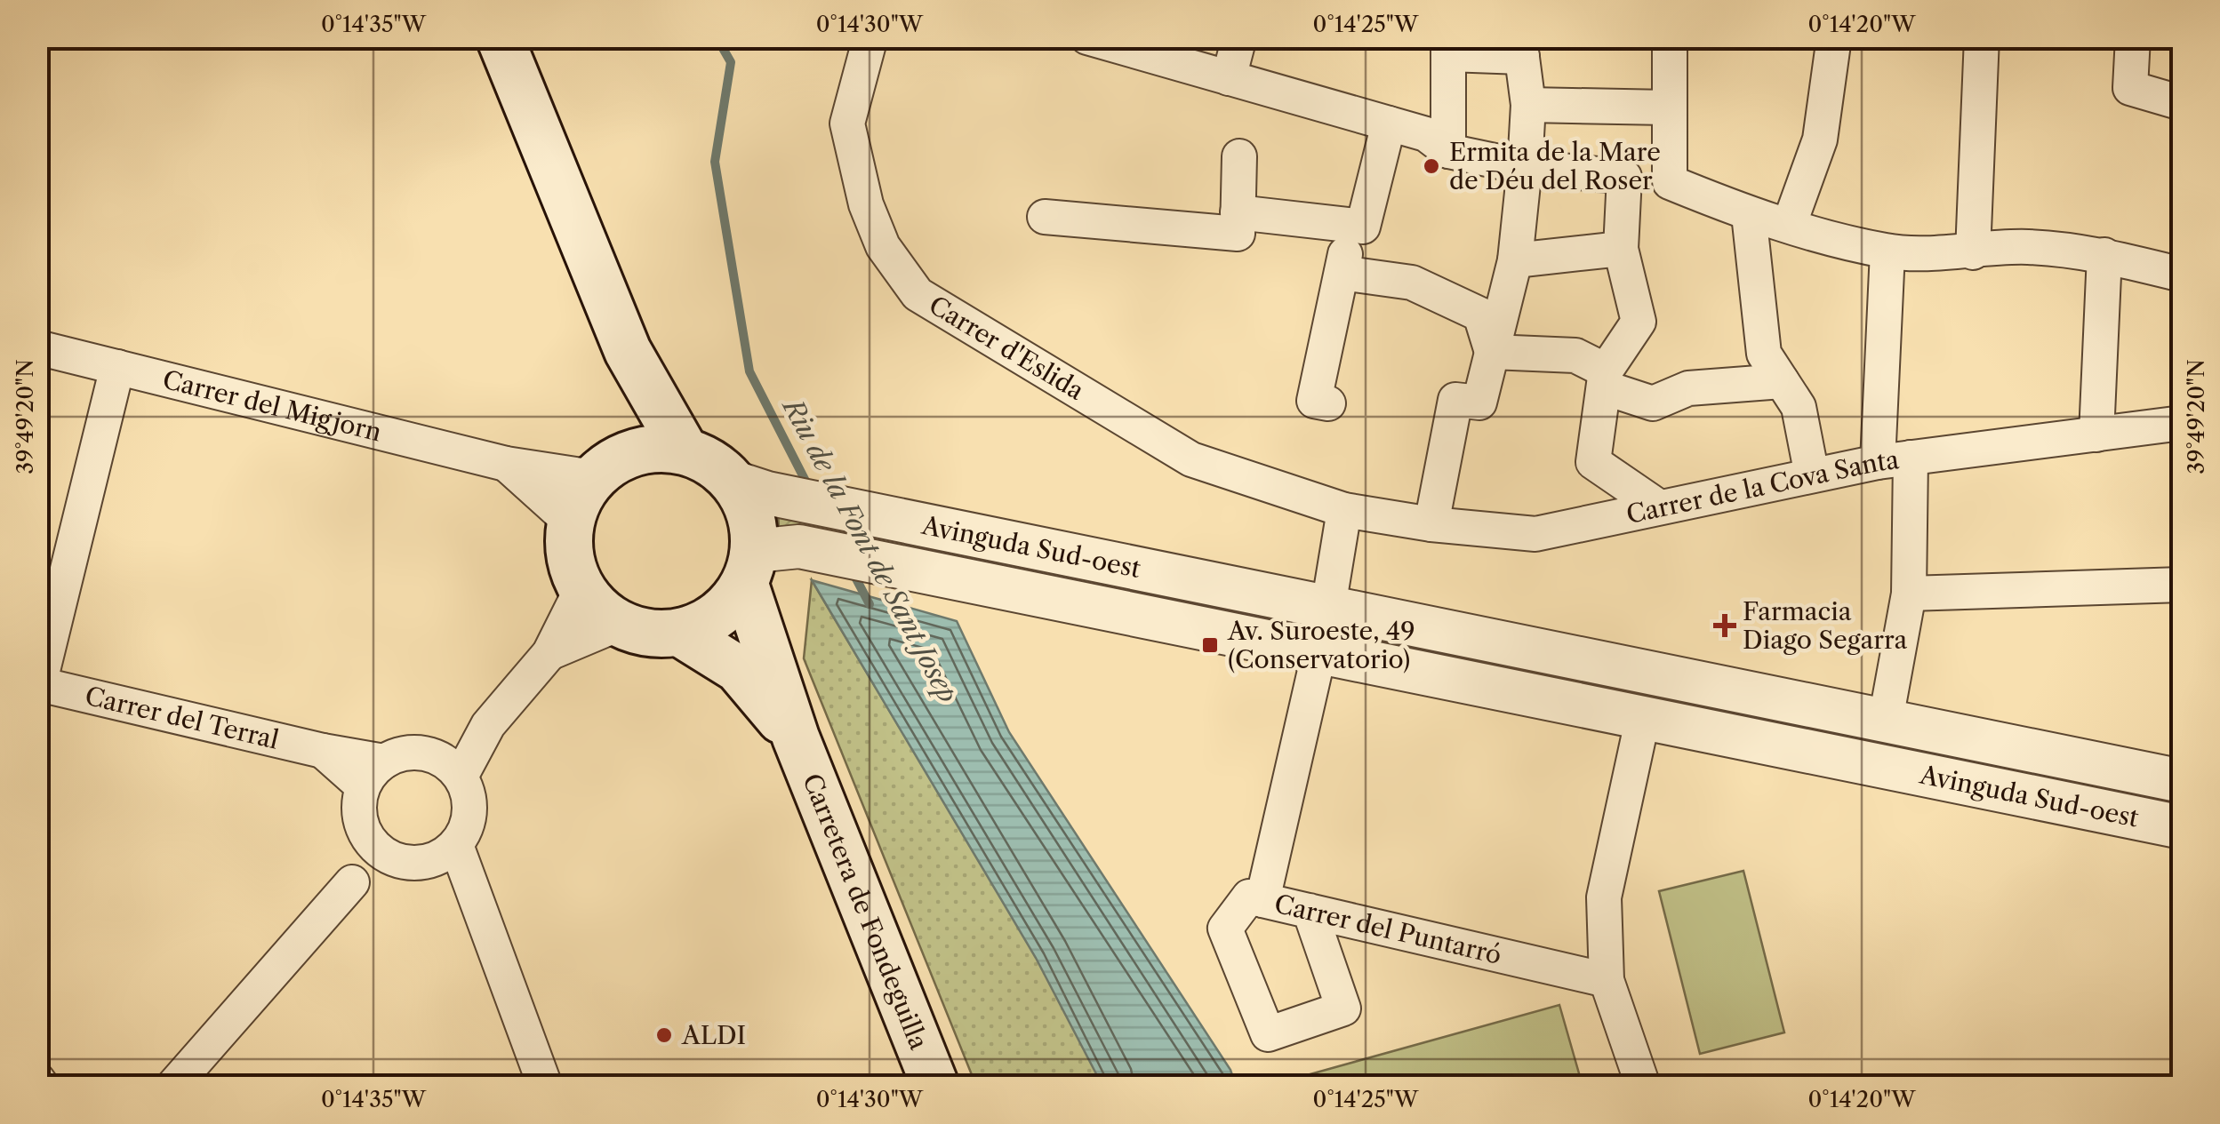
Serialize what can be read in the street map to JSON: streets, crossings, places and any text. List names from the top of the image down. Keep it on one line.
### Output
{"streets":{"main road":["Carretera de Fondeguilla"],"street":["Carrer d'Eslida","Carrer del Migjorn","Carrer de la Cova Santa","Avinguda Sud-oest","Carrer del Terral","Carrer del Puntarró"]},"crossings":[["Carrer d'Eslida","Carrer de la Cova Santa"],["Carrer del Migjorn","Avinguda Sud-oest"],["Carrer del Migjorn","Carretera de Fondeguilla"],["Avinguda Sud-oest","Carretera de Fondeguilla"],["Avinguda Sud-oest","Carrer del Puntarró"]],"water":["Riu de la Font de Sant Josep"],"places":{"other":["Ermita de la Mare de Déu del Roser","ALDI"],"health":["Farmacia Diago Segarra"],"transit":["Av. Suroeste, 49 (Conservatorio)"]},"coordinates":["0°14'35\"W","0°14'30\"W","0°14'25\"W","0°14'20\"W","39°49'20\"N"]}
